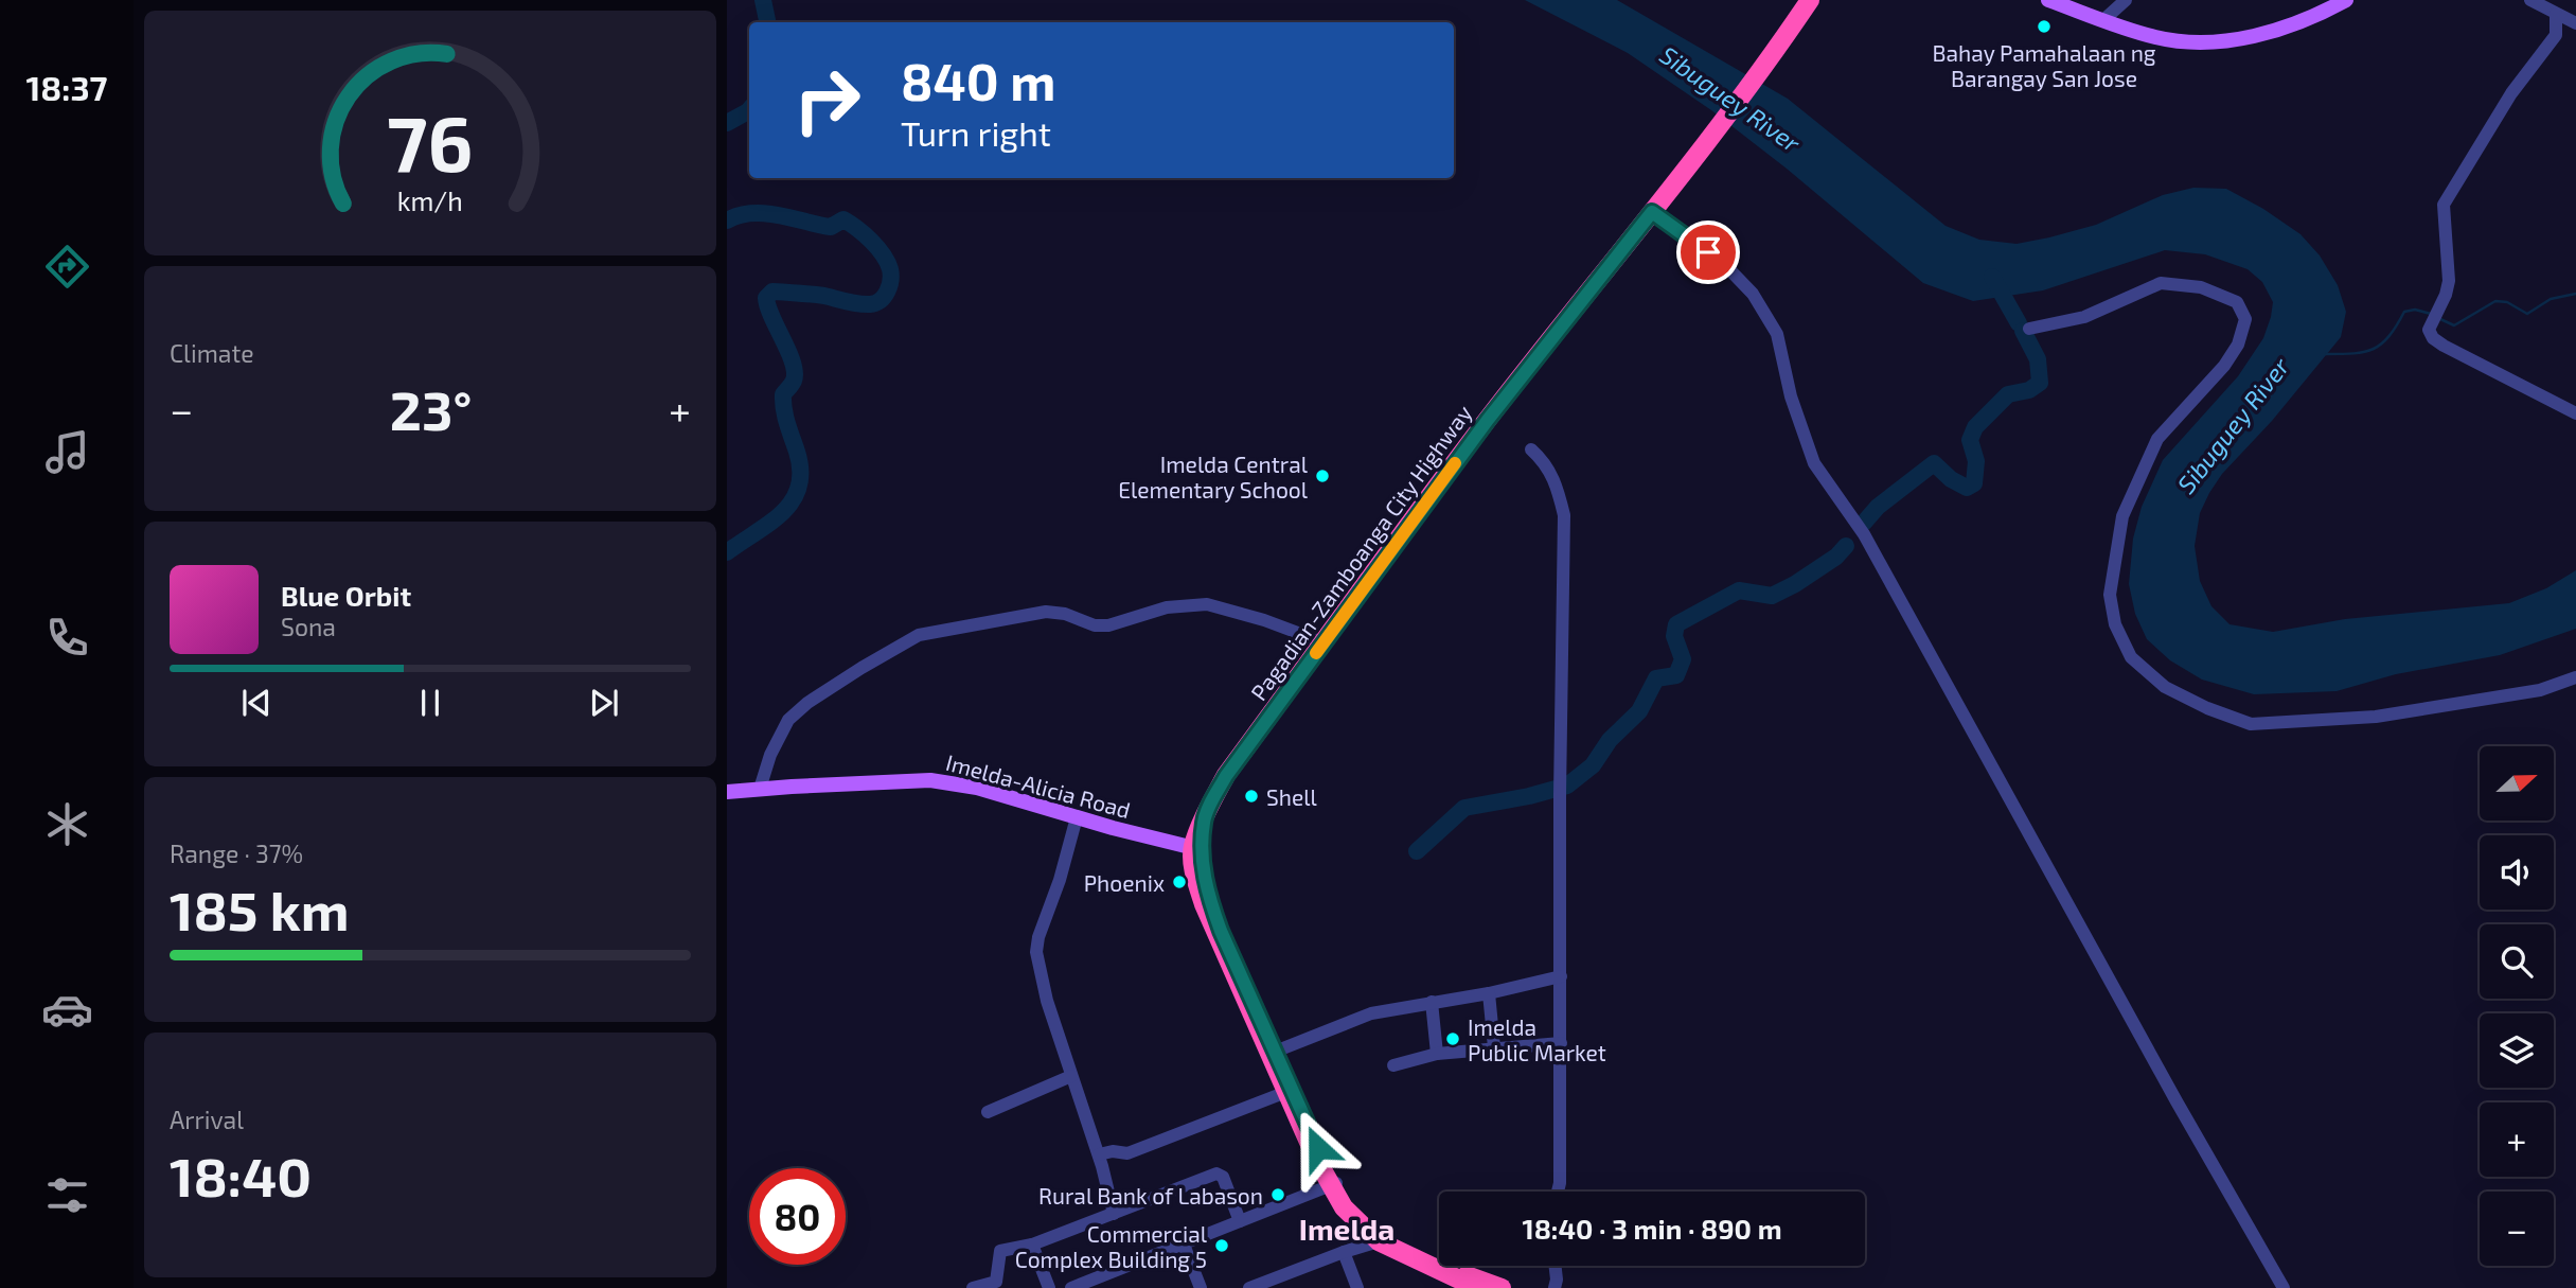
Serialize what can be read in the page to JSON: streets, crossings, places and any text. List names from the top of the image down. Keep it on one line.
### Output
{"streets":{"highway":["Pagadian-Zamboanga City Highway"],"main road":["Imelda-Alicia Road"]},"crossings":[["Pagadian-Zamboanga City Highway","Imelda-Alicia Road"]],"districts":["Imelda"],"water":["Sibuguey River"],"places":["Bahay Pamahalaan ng Barangay San Jose","Imelda Central Elementary School","Shell","Phoenix","Imelda Public Market","Rural Bank of Labason","Commercial Complex Building 5"],"north":"right","page":{"tabs":"18:37","turn":["840 m","Turn right"],"tile":["Climate",["Range · 37%","185 km"],["Arrival","18:40"]],"heat":["−","23°","+"],"song":["Blue Orbit","Sona"],"map_buttons":["+","−"],"limit":"80","trip":"18:40 · 3 min · 890 m","gauge":["76","km/h"]}}
